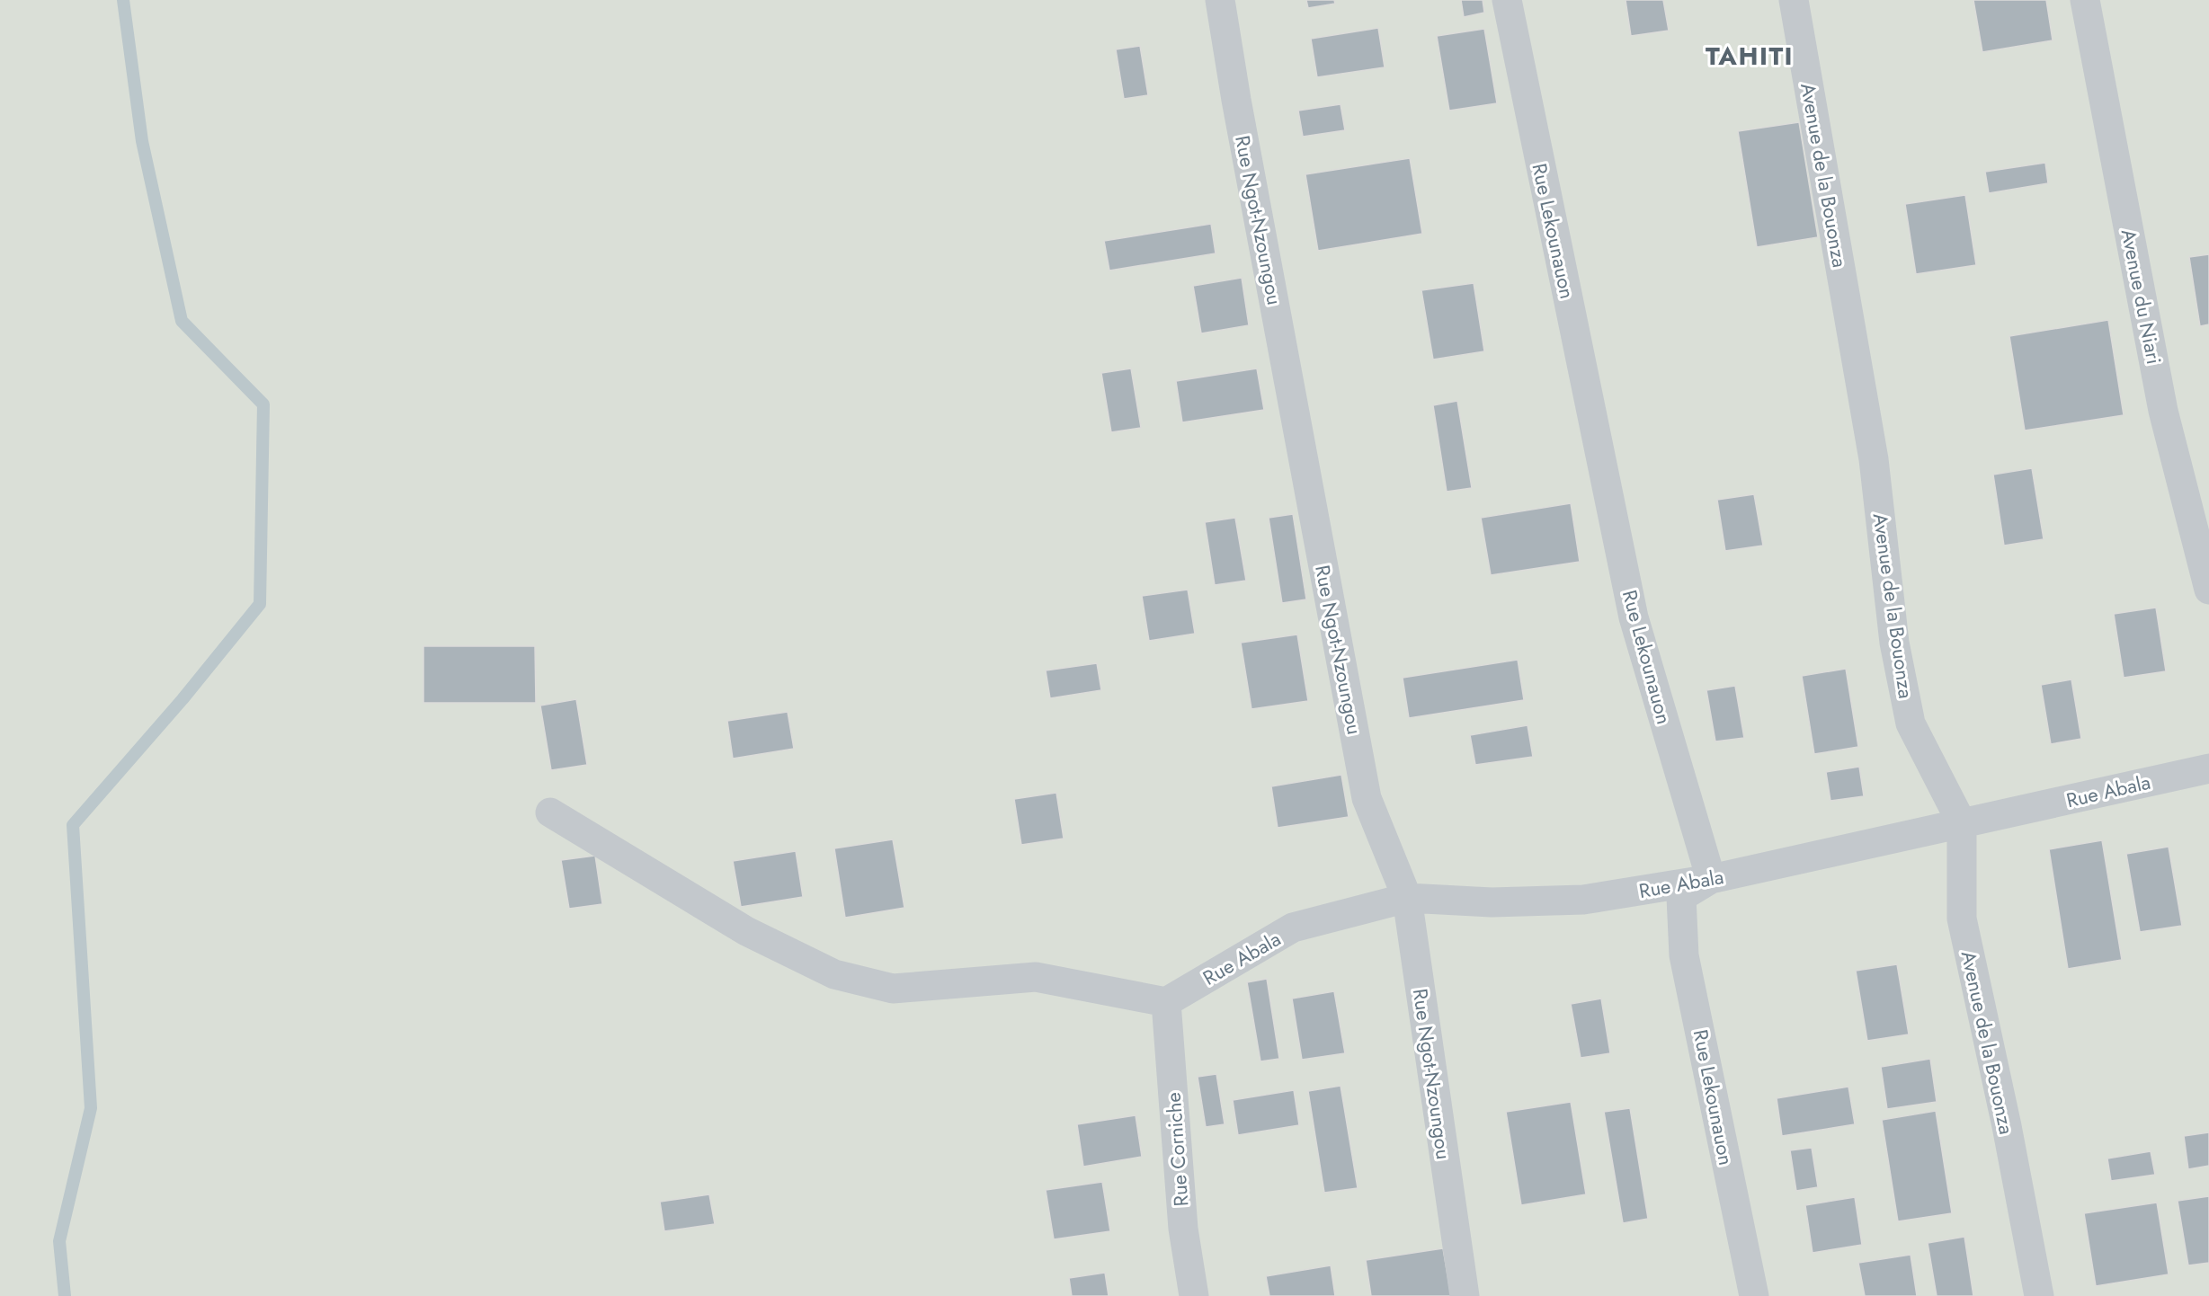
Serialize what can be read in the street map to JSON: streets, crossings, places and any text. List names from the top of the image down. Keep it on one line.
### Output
{"streets":{"street":["Avenue de la Bouonza","Rue Ngot-Nzoungou","Rue Lekounauon","Avenue du Niari","Rue Abala","Rue Corniche"]},"crossings":[["Avenue de la Bouonza","Rue Abala"],["Rue Ngot-Nzoungou","Rue Abala"],["Rue Lekounauon","Rue Abala"],["Rue Abala","Rue Corniche"]],"districts":["TAHITI"]}
